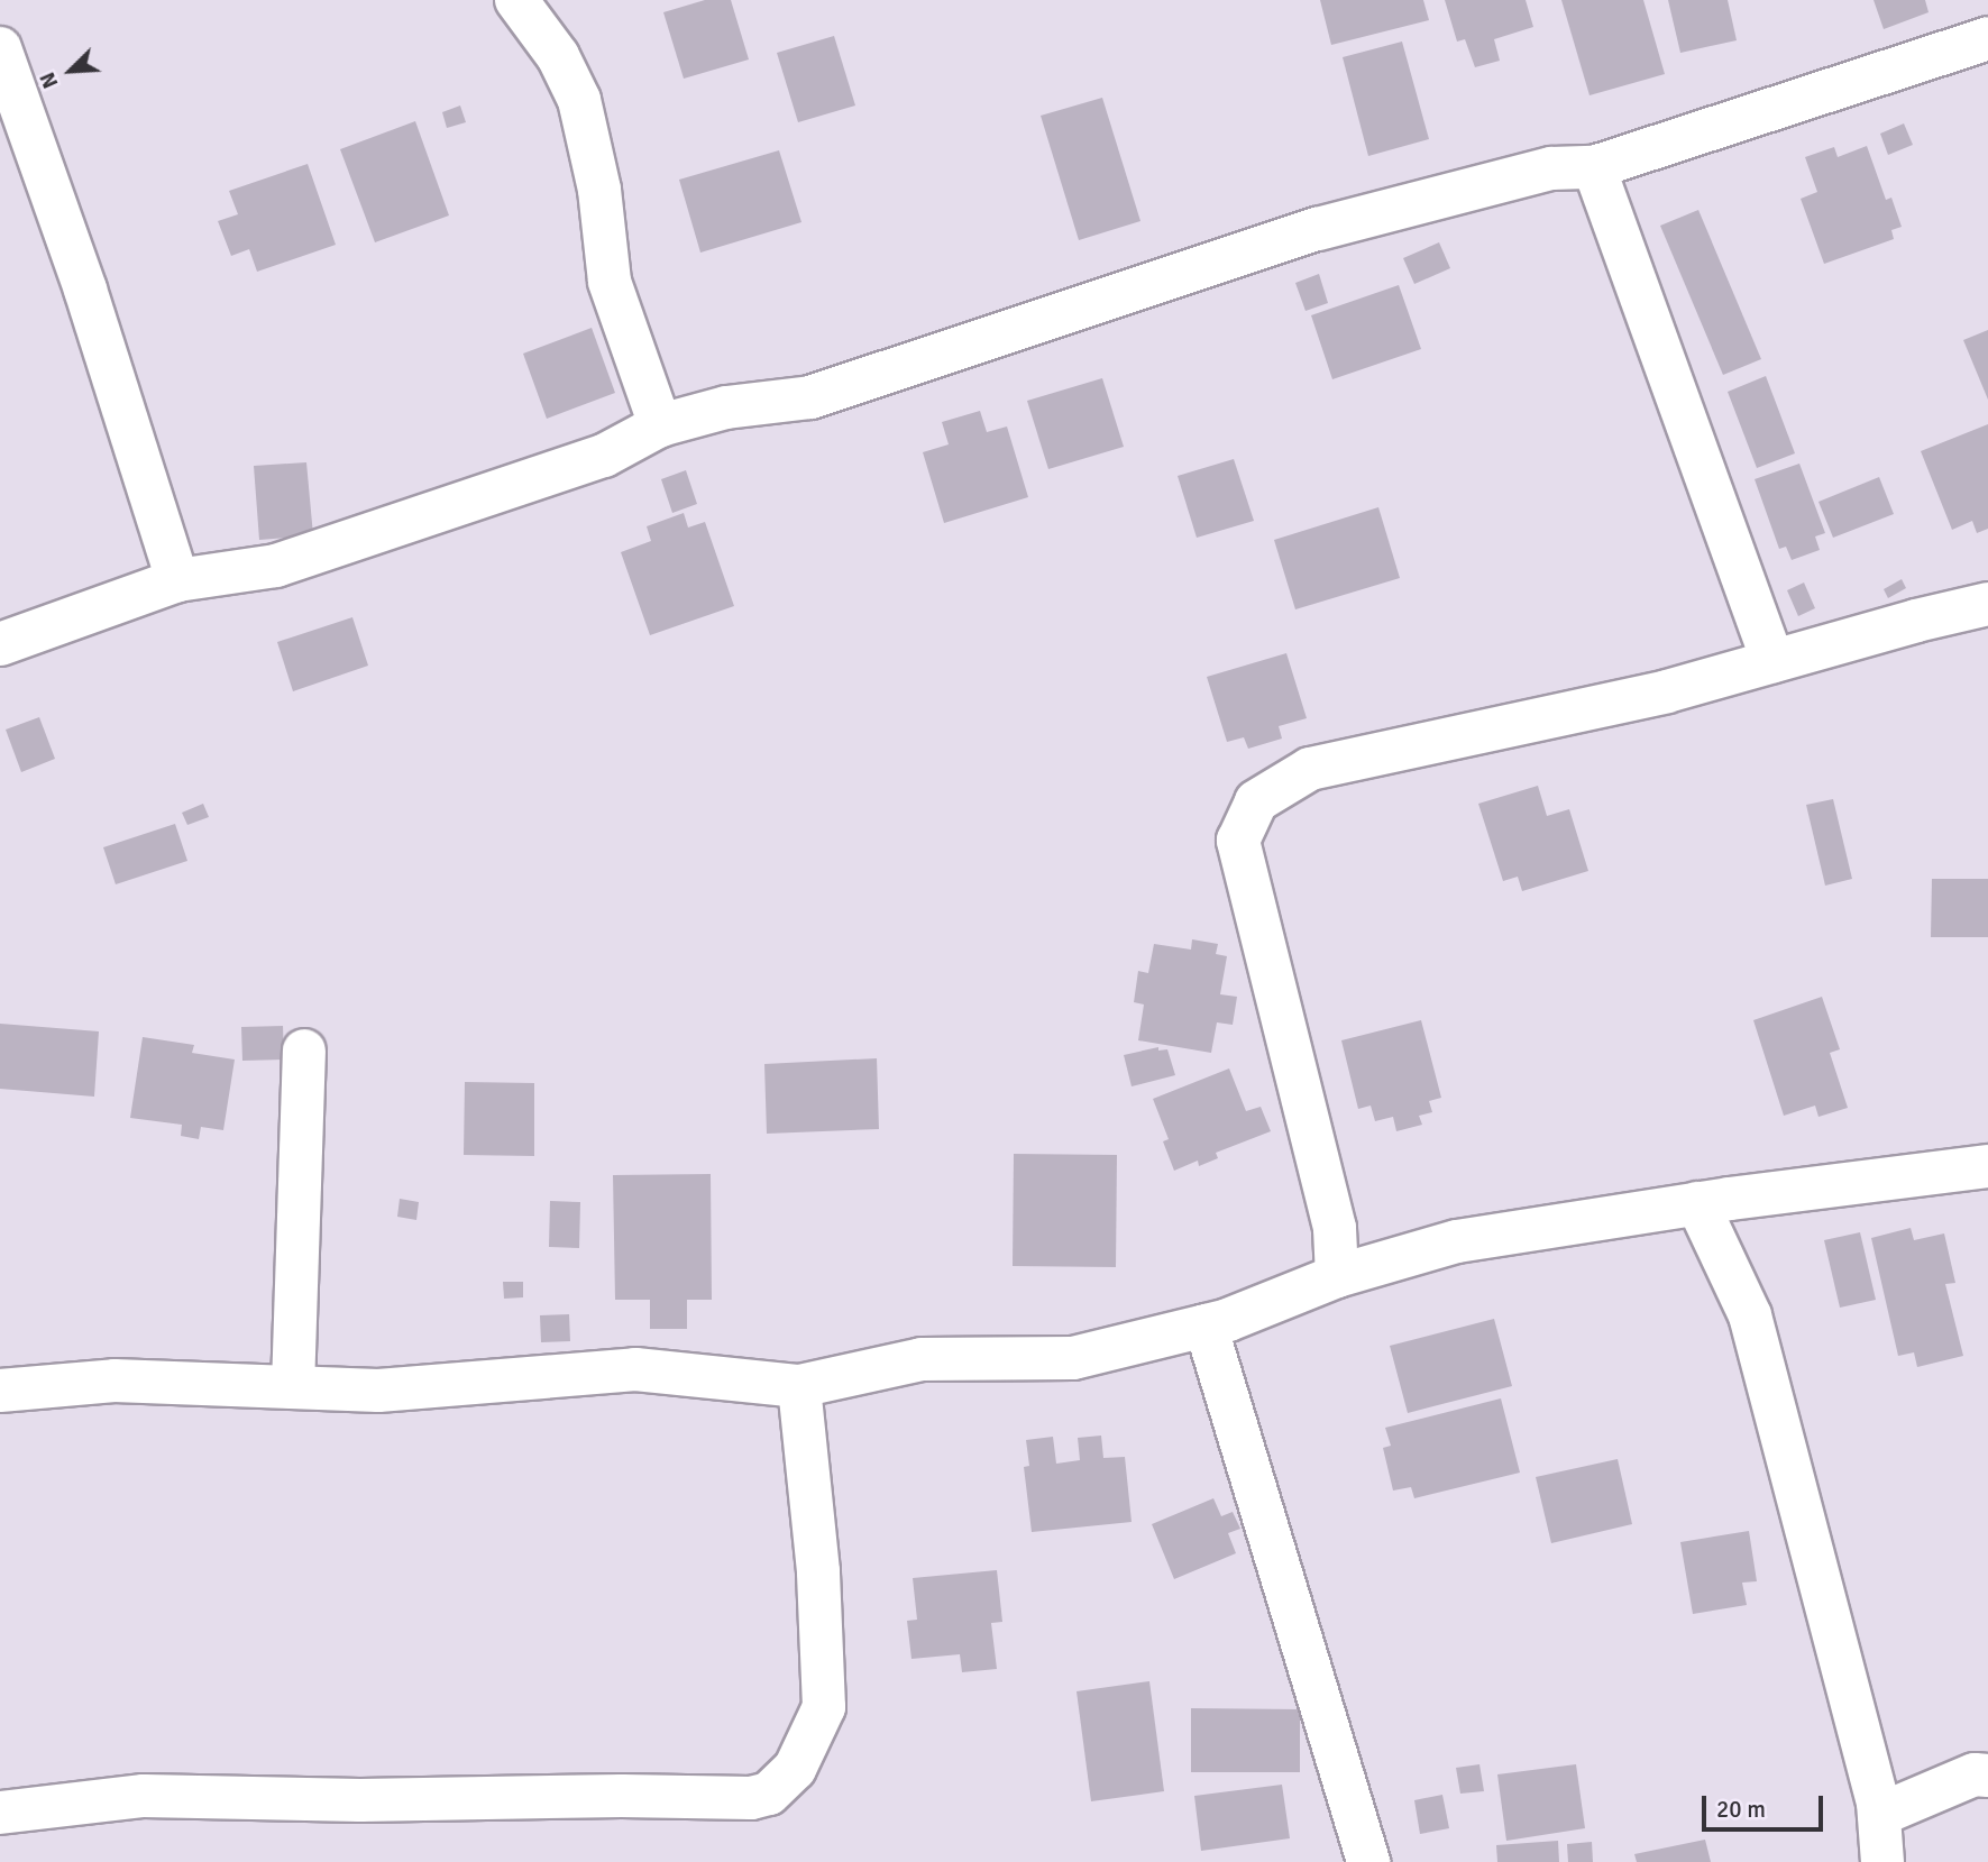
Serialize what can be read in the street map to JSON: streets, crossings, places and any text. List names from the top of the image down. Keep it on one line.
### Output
{"scale_bar":"20 m","north":"bottom left"}
